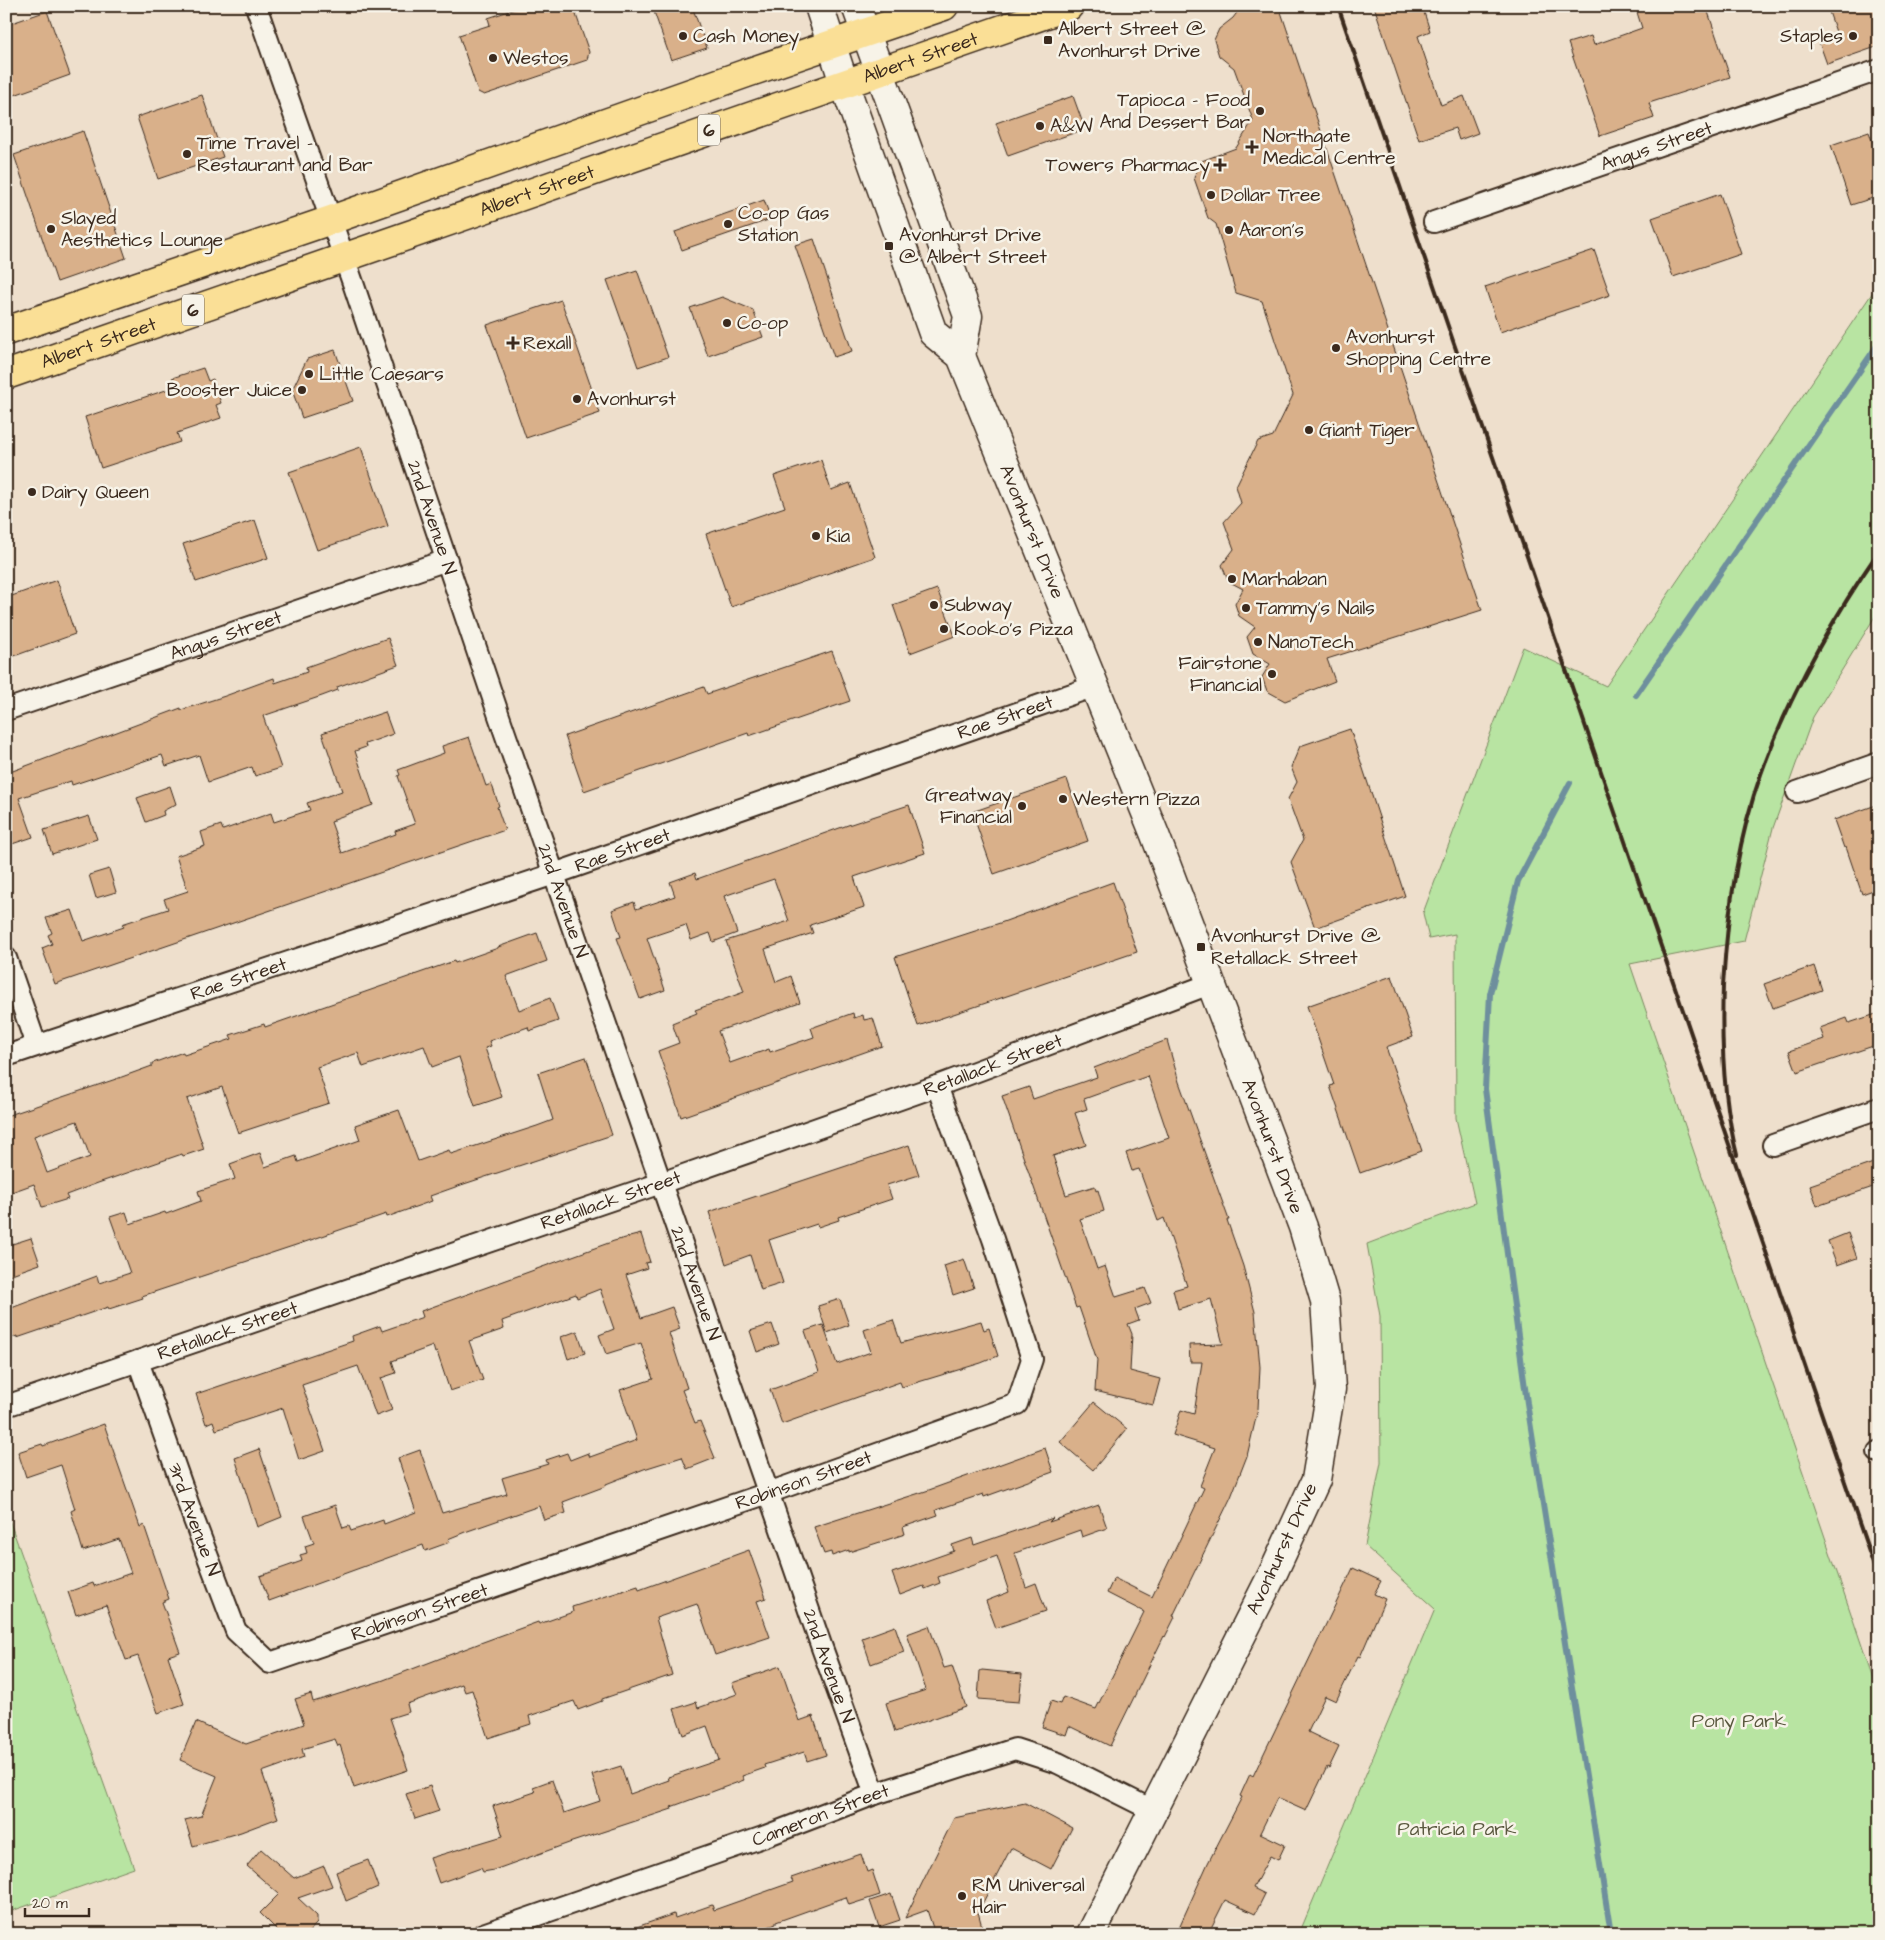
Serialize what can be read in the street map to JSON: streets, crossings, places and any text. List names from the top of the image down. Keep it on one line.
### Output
{"streets":{"main road":["Albert Street","6"],"street":["Angus Street","2nd Avenue N","Avonhurst Drive","Rae Street","Retallack Street","Robinson Street","3rd Avenue N","Cameron Street"]},"crossings":[["Albert Street","2nd Avenue N"],["Albert Street","Avonhurst Drive"],["6","2nd Avenue N"],["6","Avonhurst Drive"],["Angus Street","2nd Avenue N"],["2nd Avenue N","Rae Street"],["2nd Avenue N","Retallack Street"],["2nd Avenue N","Robinson Street"],["2nd Avenue N","Cameron Street"],["Avonhurst Drive","Rae Street"],["Avonhurst Drive","Retallack Street"],["Avonhurst Drive","Cameron Street"],["Retallack Street","Robinson Street"],["Retallack Street","3rd Avenue N"],["Robinson Street","3rd Avenue N"]],"parks":["Pony Park","Patricia Park"],"places":{"other":["Cash Money","Staples","Westos","Tapioca - Food And Dessert Bar","A&W","Time Travel - Restaurant and Bar","Dollar Tree","Co-op Gas Station","Slayed Aesthetics Lounge","Aaron's","Co-op","Avonhurst Shopping Centre","Little Caesars","Booster Juice","Avonhurst","Giant Tiger","Dairy Queen","Kia","Marhaban","Subway","Tammy's Nails","Kooko's Pizza","NanoTech","Fairstone Financial","Western Pizza","Greatway Financial","RM Universal Hair"],"transit":["Albert Street @ Avonhurst Drive","Avonhurst Drive @ Albert Street","Avonhurst Drive @ Retallack Street"],"health":["Northgate Medical Centre","Towers Pharmacy","Rexall"]},"scale_bar":"20 m"}
